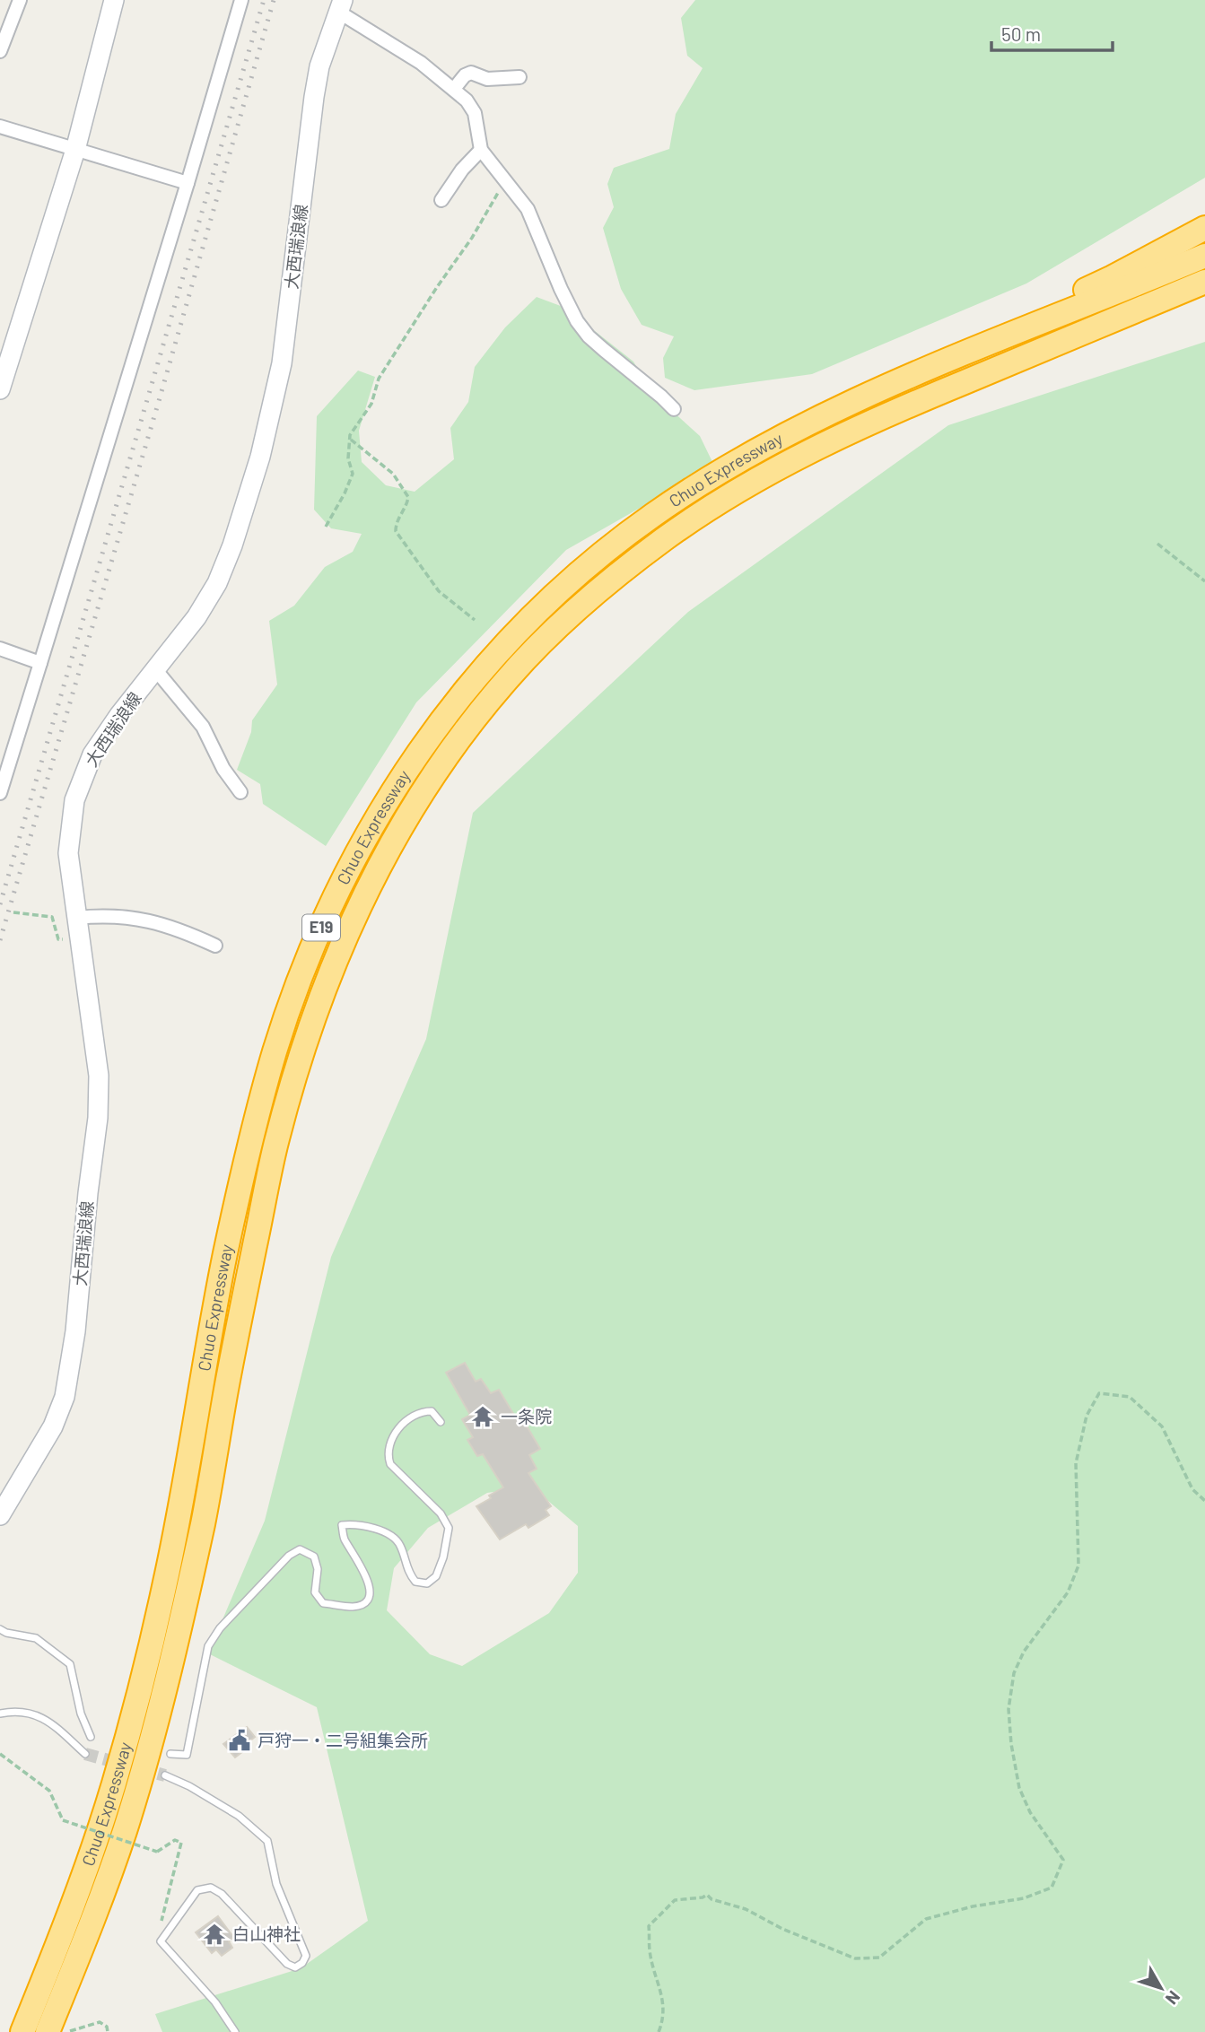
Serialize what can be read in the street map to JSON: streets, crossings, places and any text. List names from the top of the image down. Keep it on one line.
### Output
{"streets":{"highway":["Chuo Expressway","E19"],"main road":["大西瑞浪線"]},"places":{"temple":["一条院","白山神社"],"public building":["戸狩一・二号組集会所"]},"scale_bar":"50 m","north":"bottom right"}
